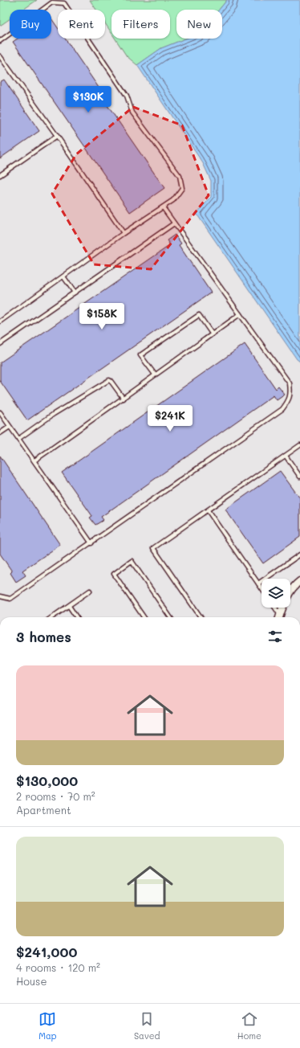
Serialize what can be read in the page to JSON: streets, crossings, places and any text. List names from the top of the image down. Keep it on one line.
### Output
{"page":{"chip":["Buy","Rent","Filters","New"],"price":["$130K","$158K","$241K"],"heading":"3 homes","list":[{"name":"$130,000","note":"2 rooms · 70 m² · Apartment"},{"name":"$241,000","note":"4 rooms · 120 m² · House"}],"tabs":["Map","Saved","Home"]}}
